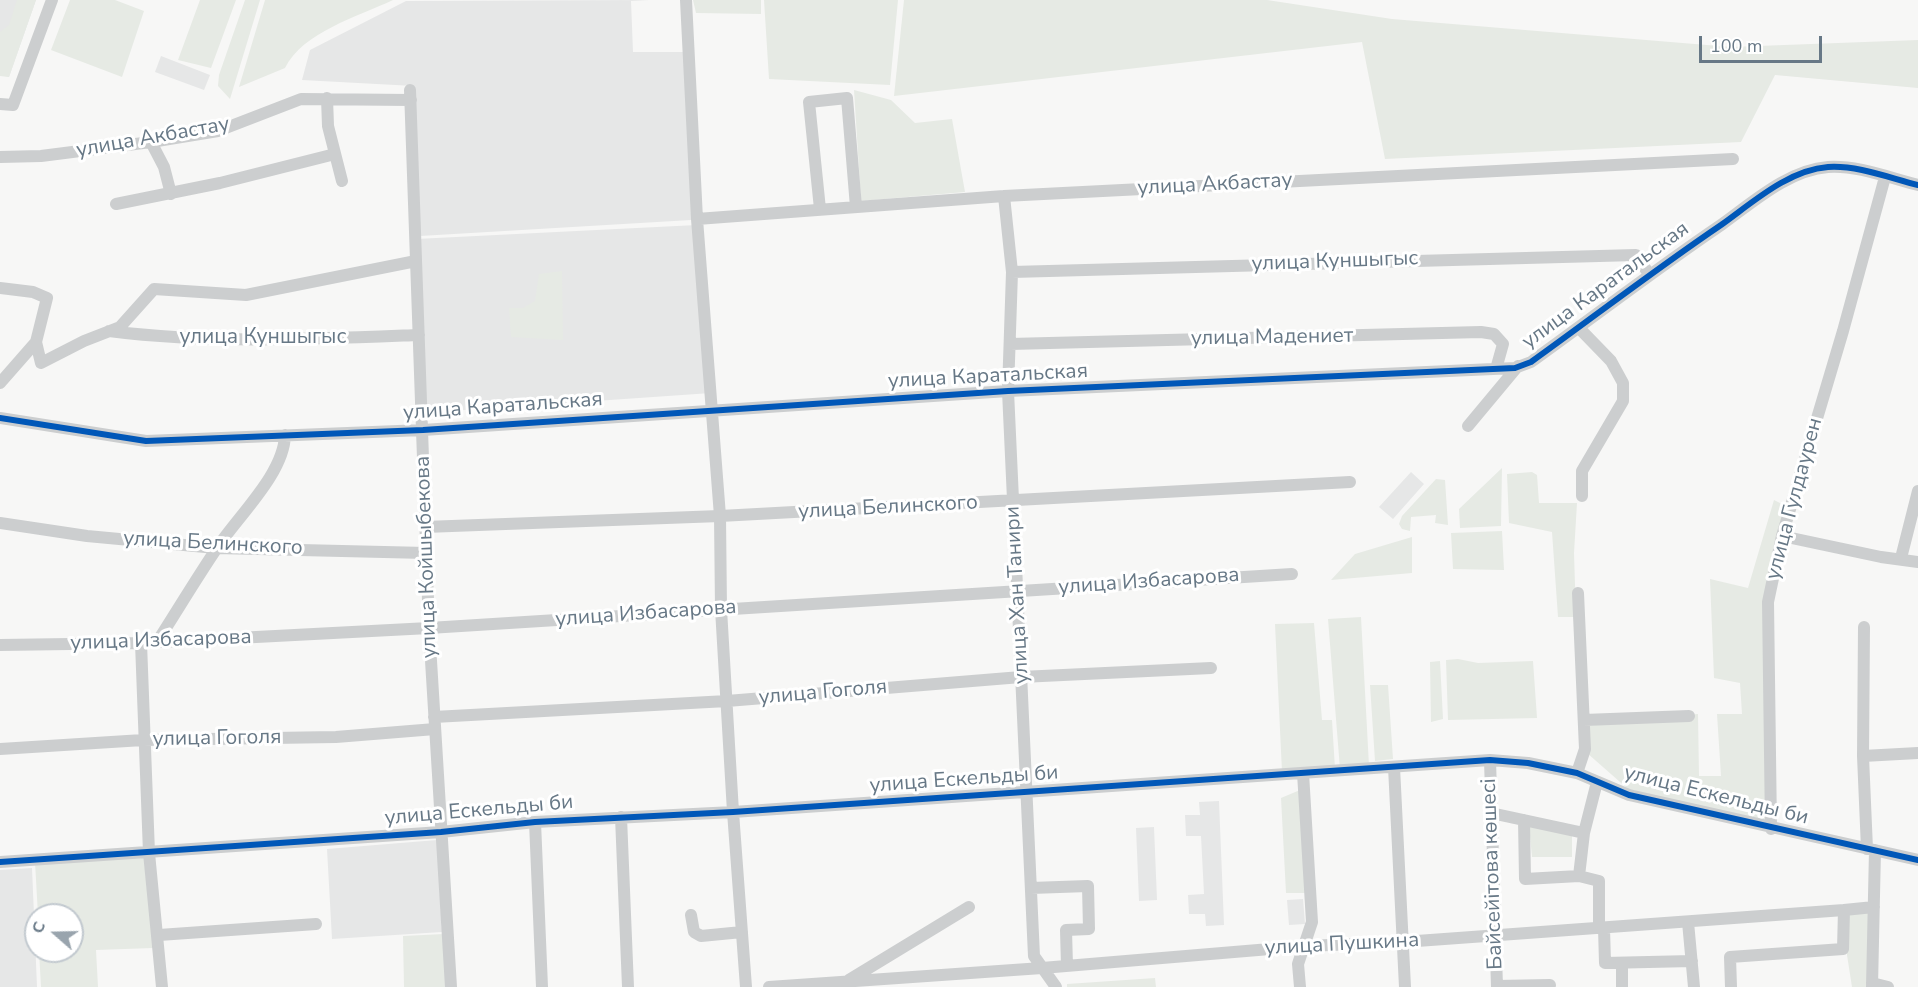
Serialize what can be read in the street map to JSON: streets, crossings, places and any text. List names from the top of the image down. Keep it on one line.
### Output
{"streets":{"street":["улица Акбастау","улица Куншыгыс","улица Каратальская","улица Мадениет","улица Гулдаурен","улица Белинского","улица Койшыбекова","улица Избасарова","улица Хан Танири","улица Гоголя","улица Ескельды би","Байсейітова көшесі","улица Пушкина"]},"crossings":[["улица Акбастау","улица Койшыбекова"],["улица Акбастау","улица Хан Танири"],["улица Куншыгыс","улица Каратальская"],["улица Куншыгыс","улица Койшыбекова"],["улица Куншыгыс","улица Хан Танири"],["улица Каратальская","улица Мадениет"],["улица Каратальская","улица Гулдаурен"],["улица Каратальская","улица Койшыбекова"],["улица Каратальская","улица Хан Танири"],["улица Мадениет","улица Хан Танири"],["улица Гулдаурен","улица Ескельды би"],["улица Белинского","улица Койшыбекова"],["улица Белинского","улица Хан Танири"],["улица Койшыбекова","улица Избасарова"],["улица Койшыбекова","улица Гоголя"],["улица Койшыбекова","улица Ескельды би"],["улица Избасарова","улица Хан Танири"],["улица Хан Танири","улица Гоголя"],["улица Хан Танири","улица Ескельды би"],["улица Хан Танири","улица Пушкина"],["улица Ескельды би","Байсейітова көшесі"],["Байсейітова көшесі","улица Пушкина"]],"scale_bar":"100 m","north":"left"}
